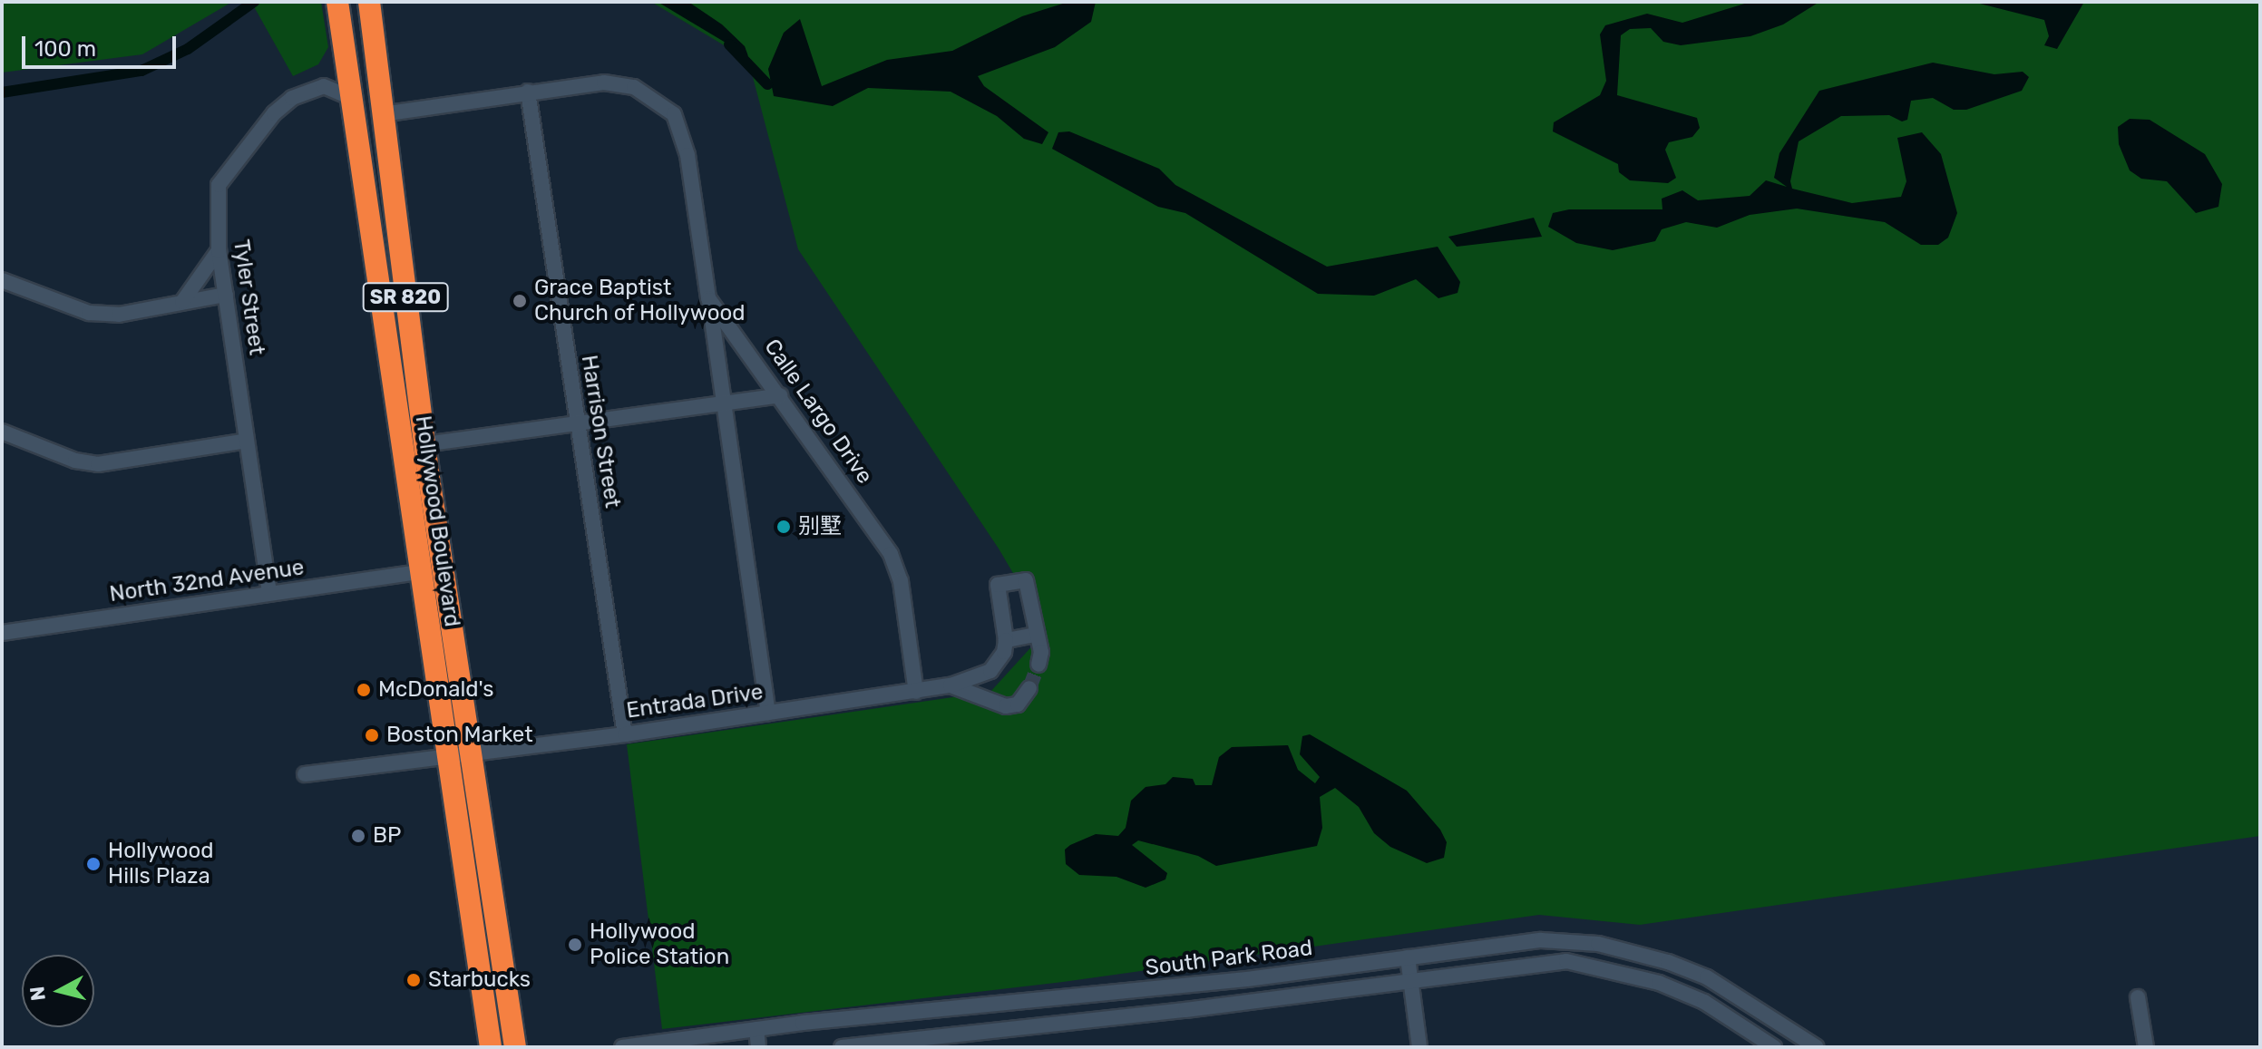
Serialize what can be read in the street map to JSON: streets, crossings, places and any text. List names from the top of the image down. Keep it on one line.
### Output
{"streets":{"highway":["SR 820","Hollywood Boulevard"],"street":["Tyler Street","Calle Largo Drive","Harrison Street","North 32nd Avenue","Entrada Drive","South Park Road"]},"crossings":[["Tyler Street","Hollywood Boulevard"],["Tyler Street","North 32nd Avenue"],["Calle Largo Drive","Harrison Street"],["Calle Largo Drive","Hollywood Boulevard"],["Calle Largo Drive","Entrada Drive"],["Harrison Street","Entrada Drive"],["Hollywood Boulevard","North 32nd Avenue"],["Hollywood Boulevard","Entrada Drive"]],"places":["Grace Baptist Church of Hollywood","别墅","McDonald's","Boston Market","BP","Hollywood Hills Plaza","Hollywood Police Station","Starbucks"],"scale_bar":"100 m","north":"left"}
